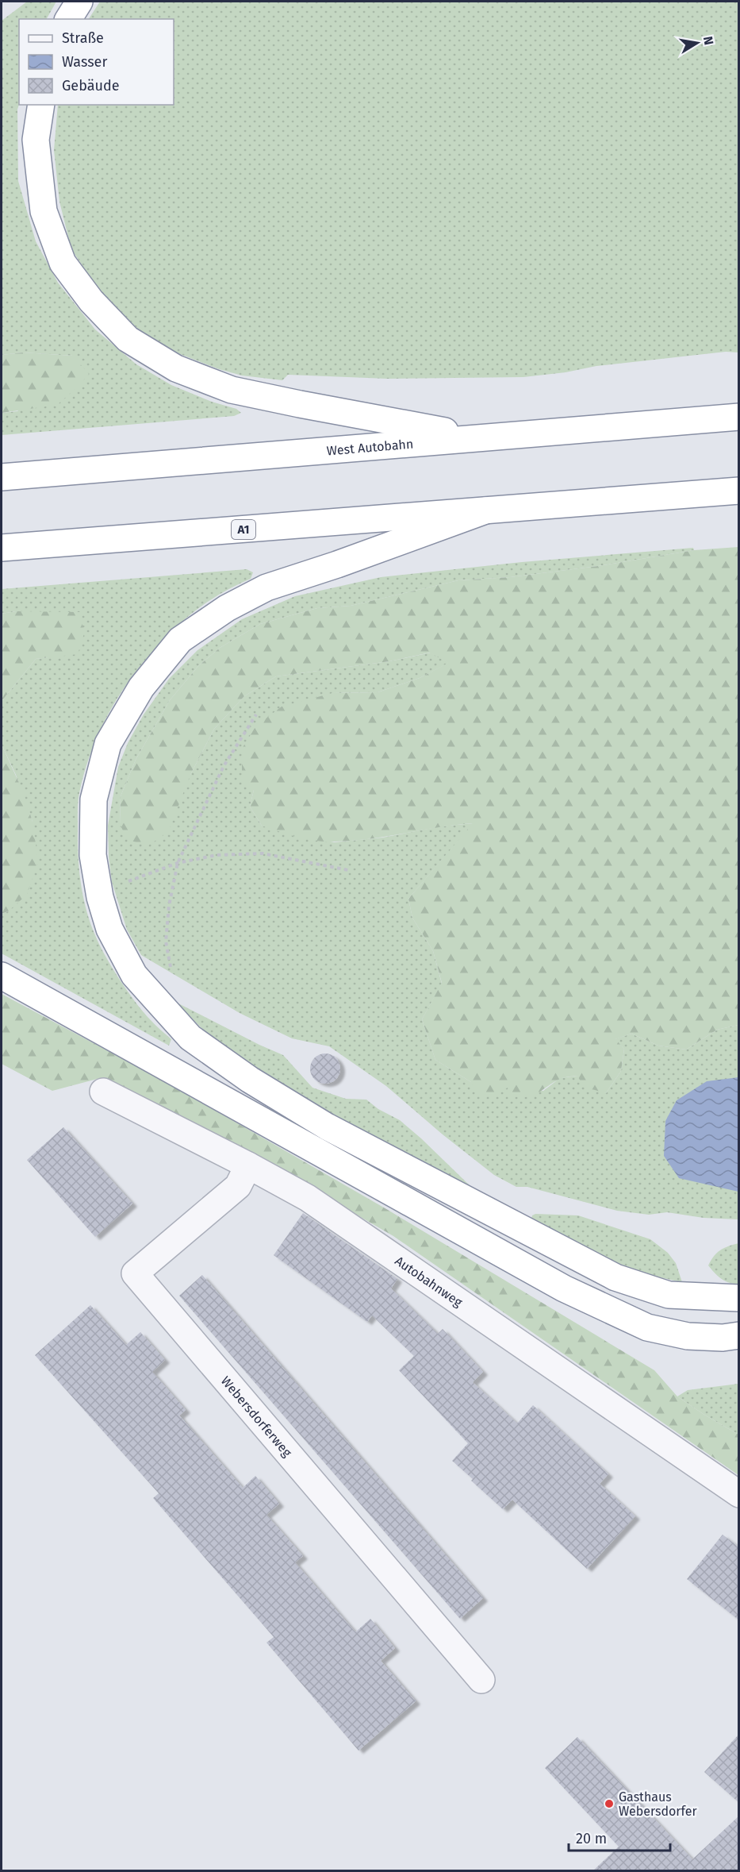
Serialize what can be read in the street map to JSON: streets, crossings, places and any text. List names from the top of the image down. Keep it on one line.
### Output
{"streets":{"highway":["West Autobahn","A1"],"street":["Autobahnweg","Webersdorferweg"]},"crossings":[["Autobahnweg","Webersdorferweg"]],"places":["Gasthaus Webersdorfer"],"legend":["Straße","Wasser","Gebäude"],"scale_bar":"20 m","north":"right"}
